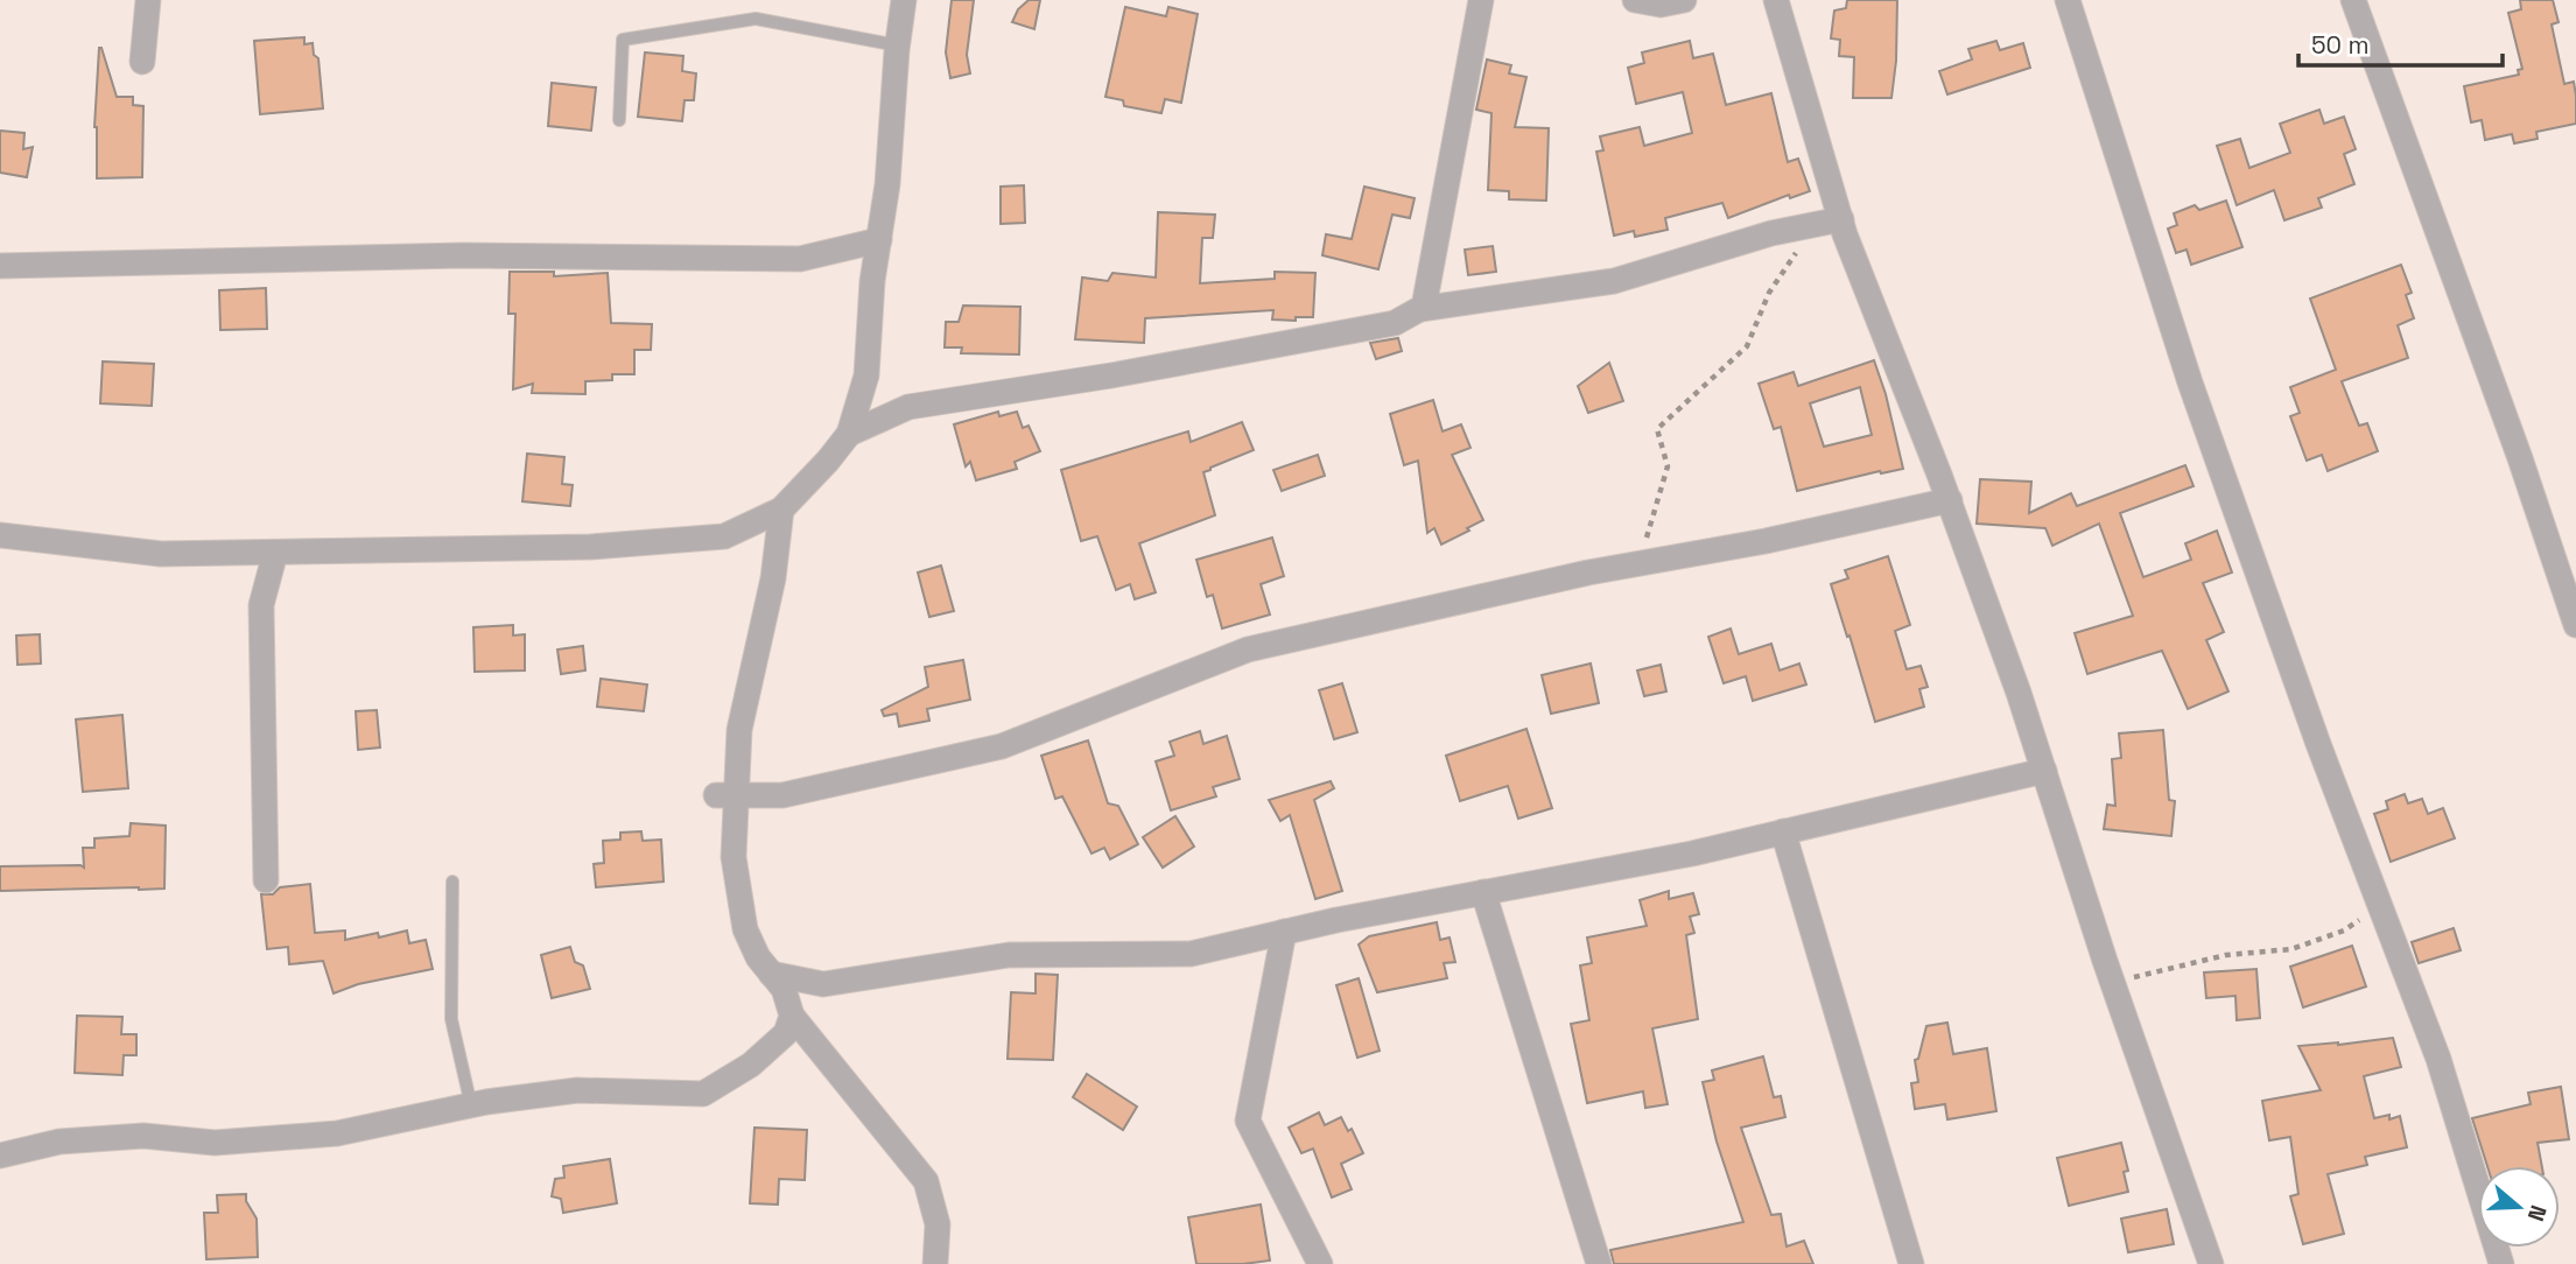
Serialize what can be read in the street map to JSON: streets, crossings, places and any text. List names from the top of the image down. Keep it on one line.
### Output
{"scale_bar":"50 m","north":"right"}
